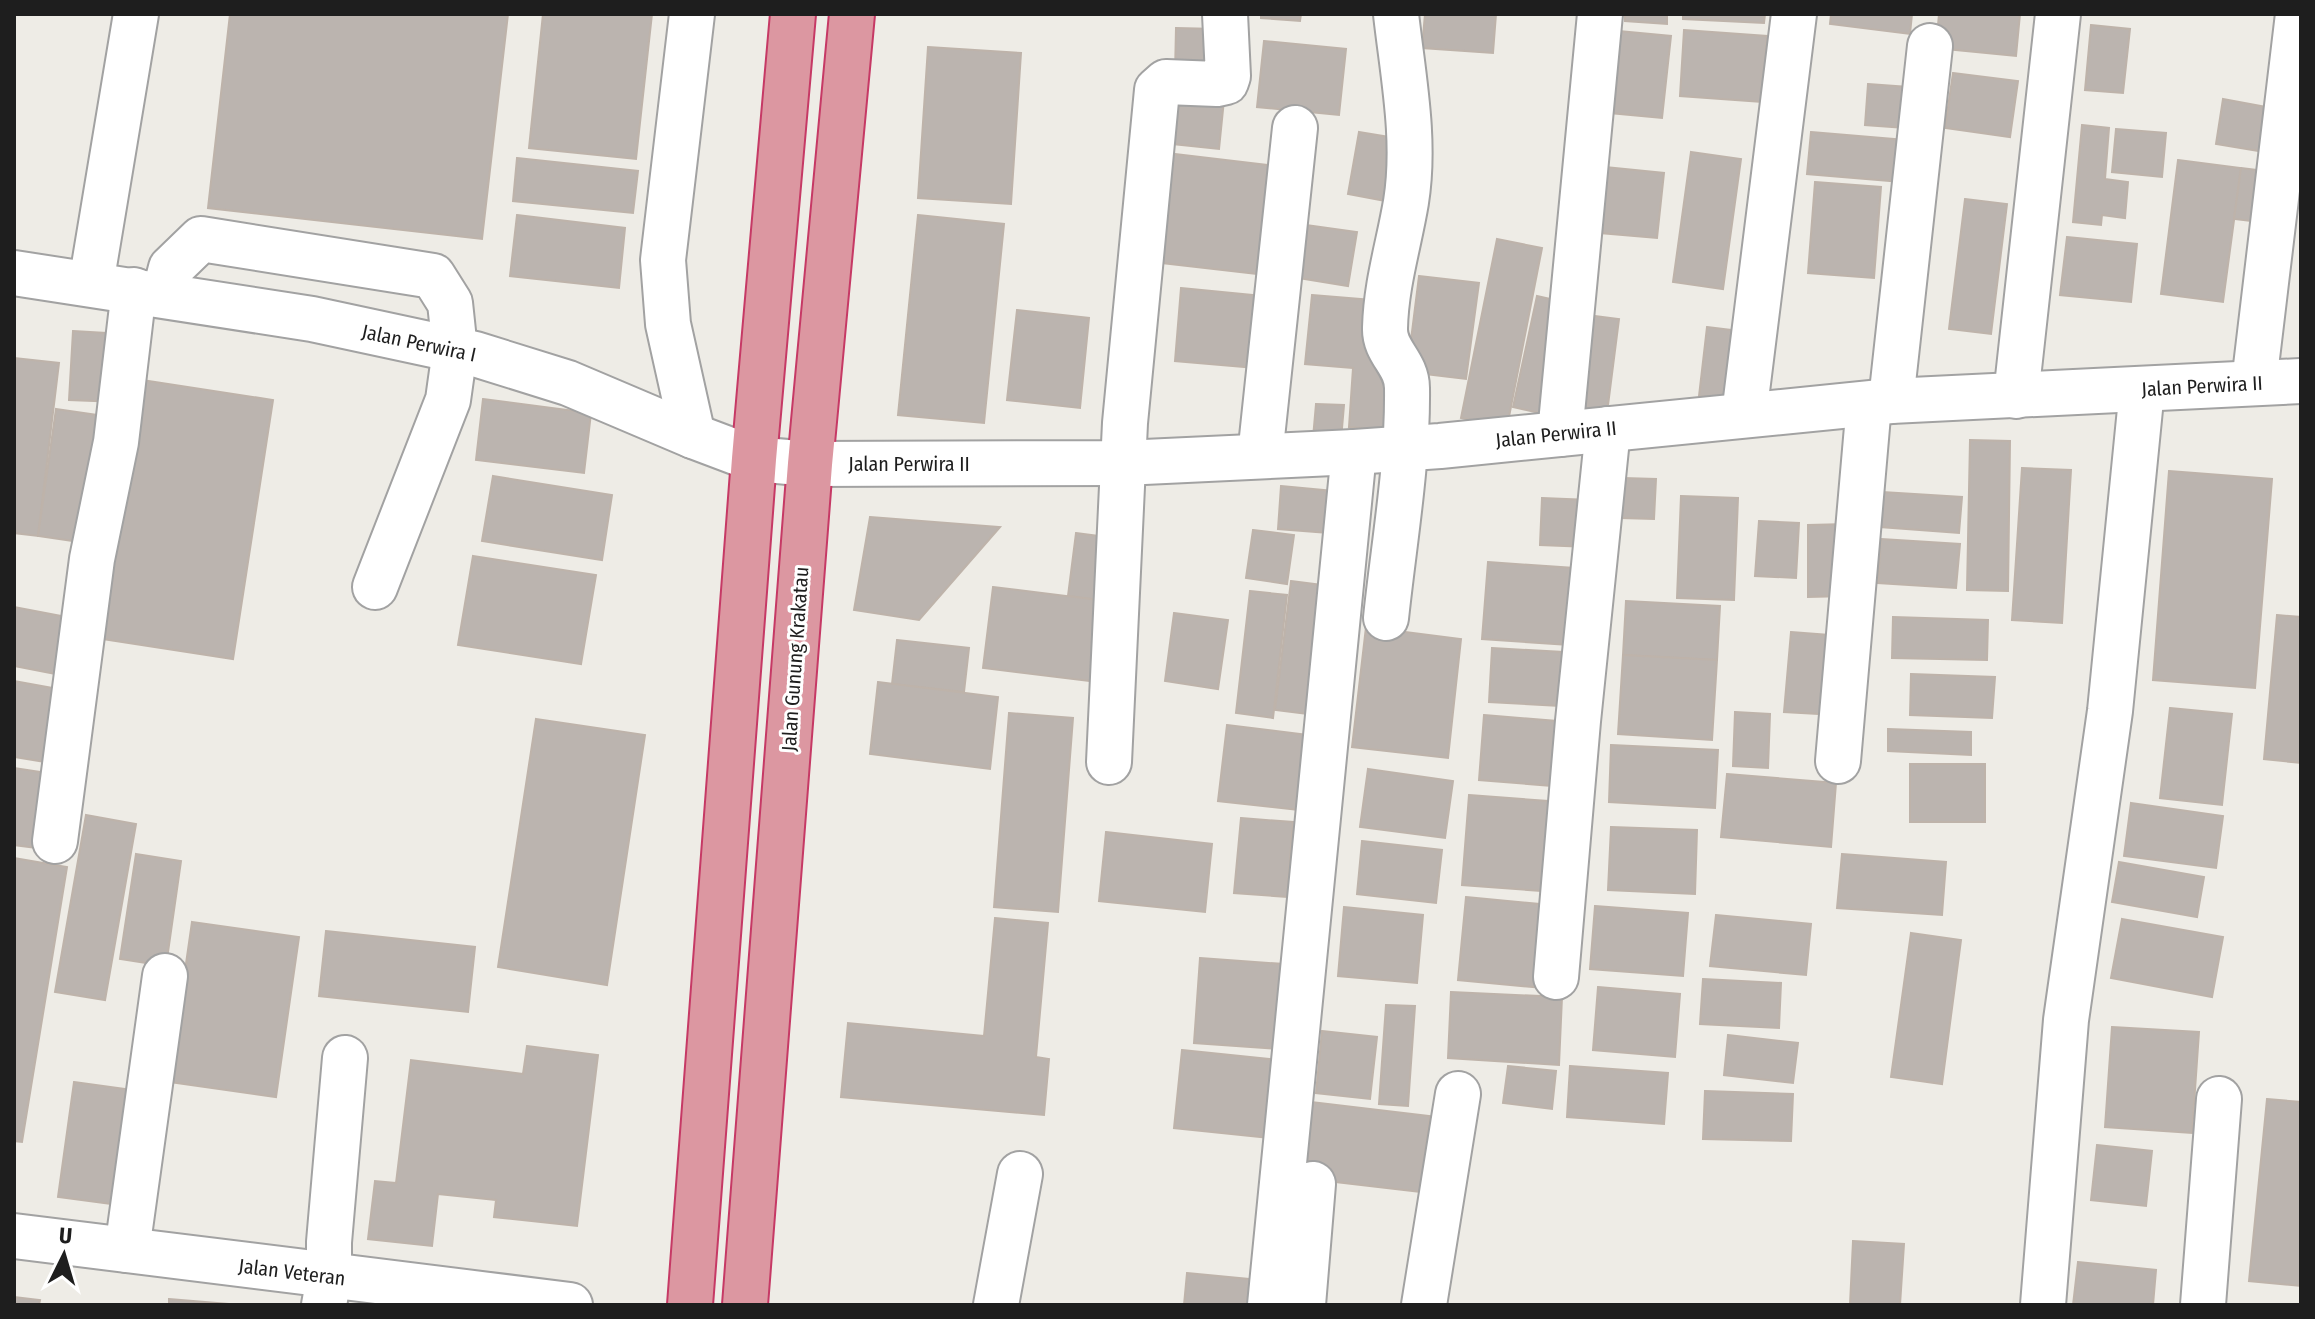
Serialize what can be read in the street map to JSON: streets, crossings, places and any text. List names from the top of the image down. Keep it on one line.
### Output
{"streets":{"highway":["Jalan Gunung Krakatau"],"street":["Jalan Perwira I","Jalan Perwira II","Jalan Veteran"]},"crossings":[["Jalan Perwira I","Jalan Perwira II"],["Jalan Perwira I","Jalan Gunung Krakatau"],["Jalan Perwira II","Jalan Gunung Krakatau"]],"north":"top"}
